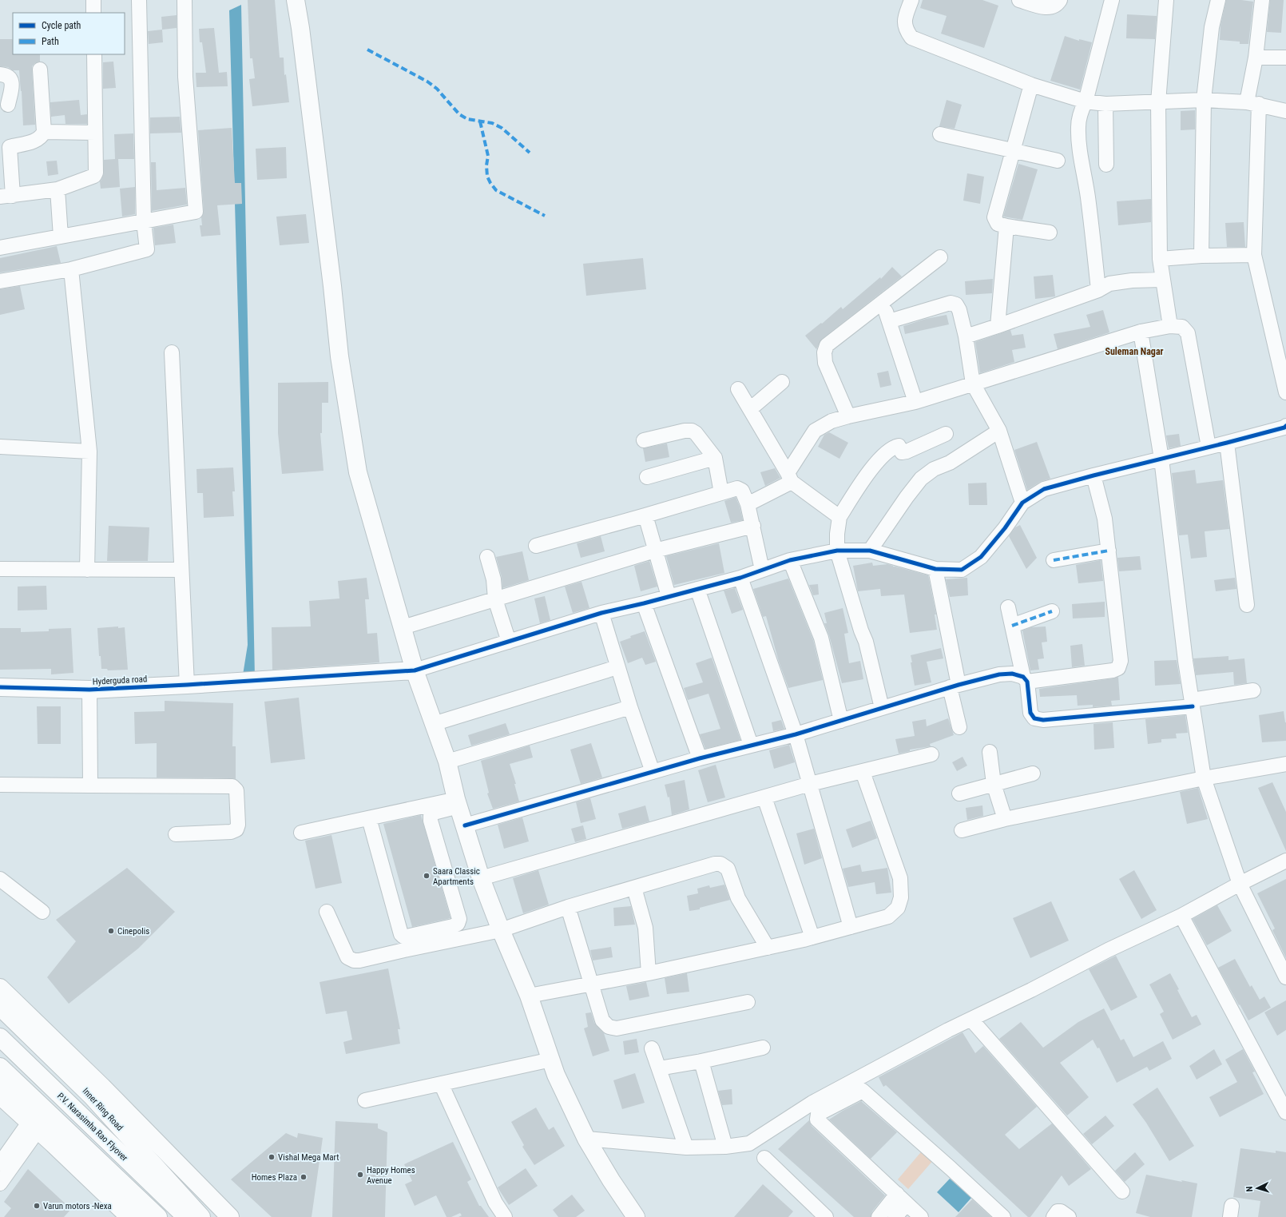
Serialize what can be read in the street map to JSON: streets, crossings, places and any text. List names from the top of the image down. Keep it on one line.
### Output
{"streets":{"main road":["Hyderguda road","Inner Ring Road","P.V. Narasimha Rao Flyover"]},"districts":["Suleman Nagar"],"places":["Saara Classic Apartments","Cinepolis","Vishal Mega Mart","Happy Homes Avenue","Homes Plaza","Varun motors -Nexa"],"legend":["Cycle path","Path"],"north":"left"}
